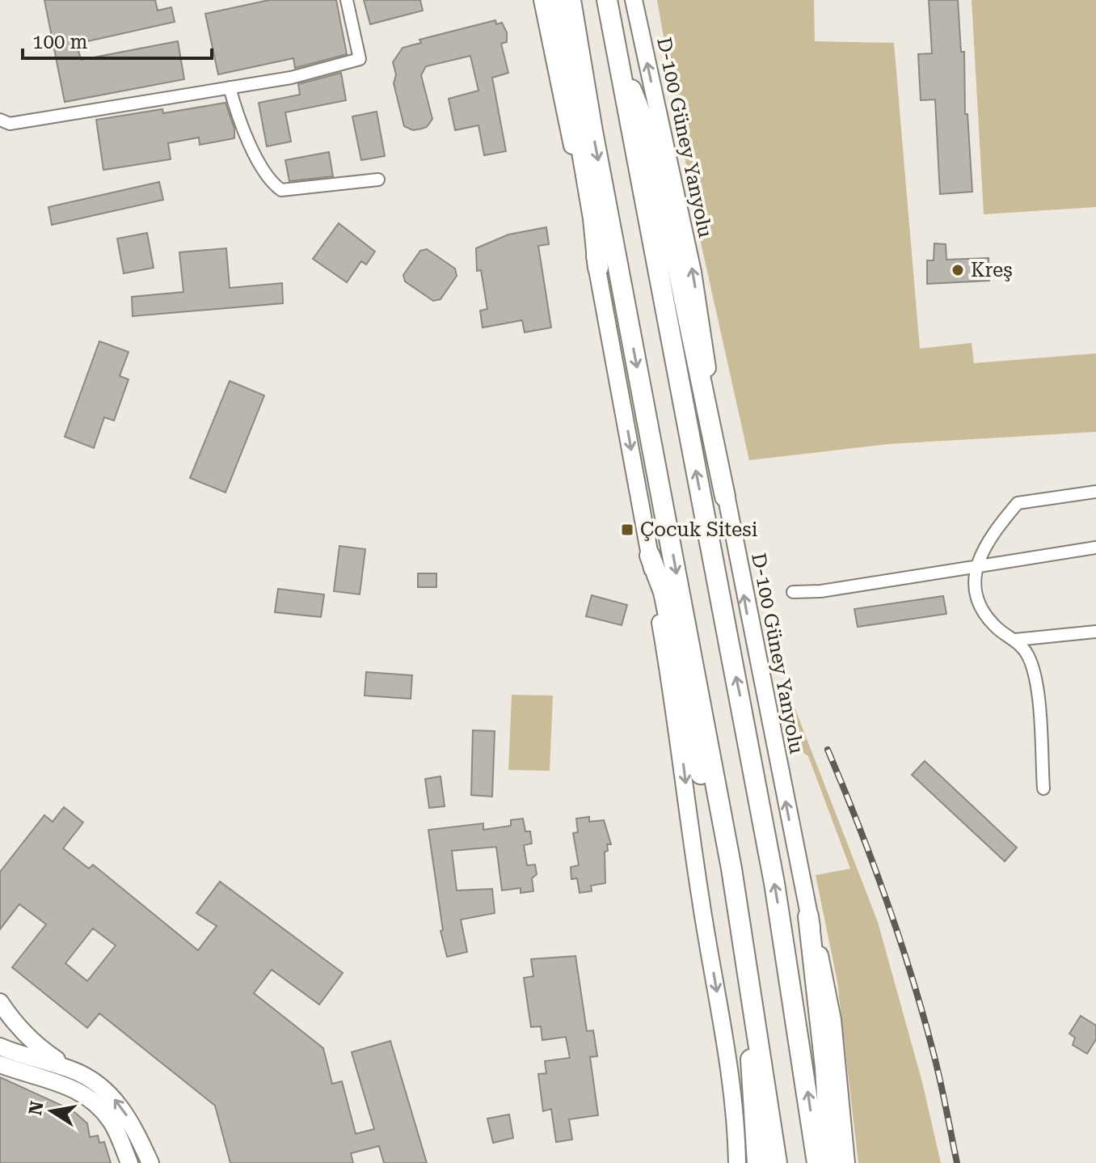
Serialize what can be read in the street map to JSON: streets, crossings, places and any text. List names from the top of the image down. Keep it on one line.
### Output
{"streets":{"main road":["D-100 Güney Yanyolu"]},"places":{"other":["Kreş"],"transit":["Çocuk Sitesi"]},"scale_bar":"100 m","north":"left"}
